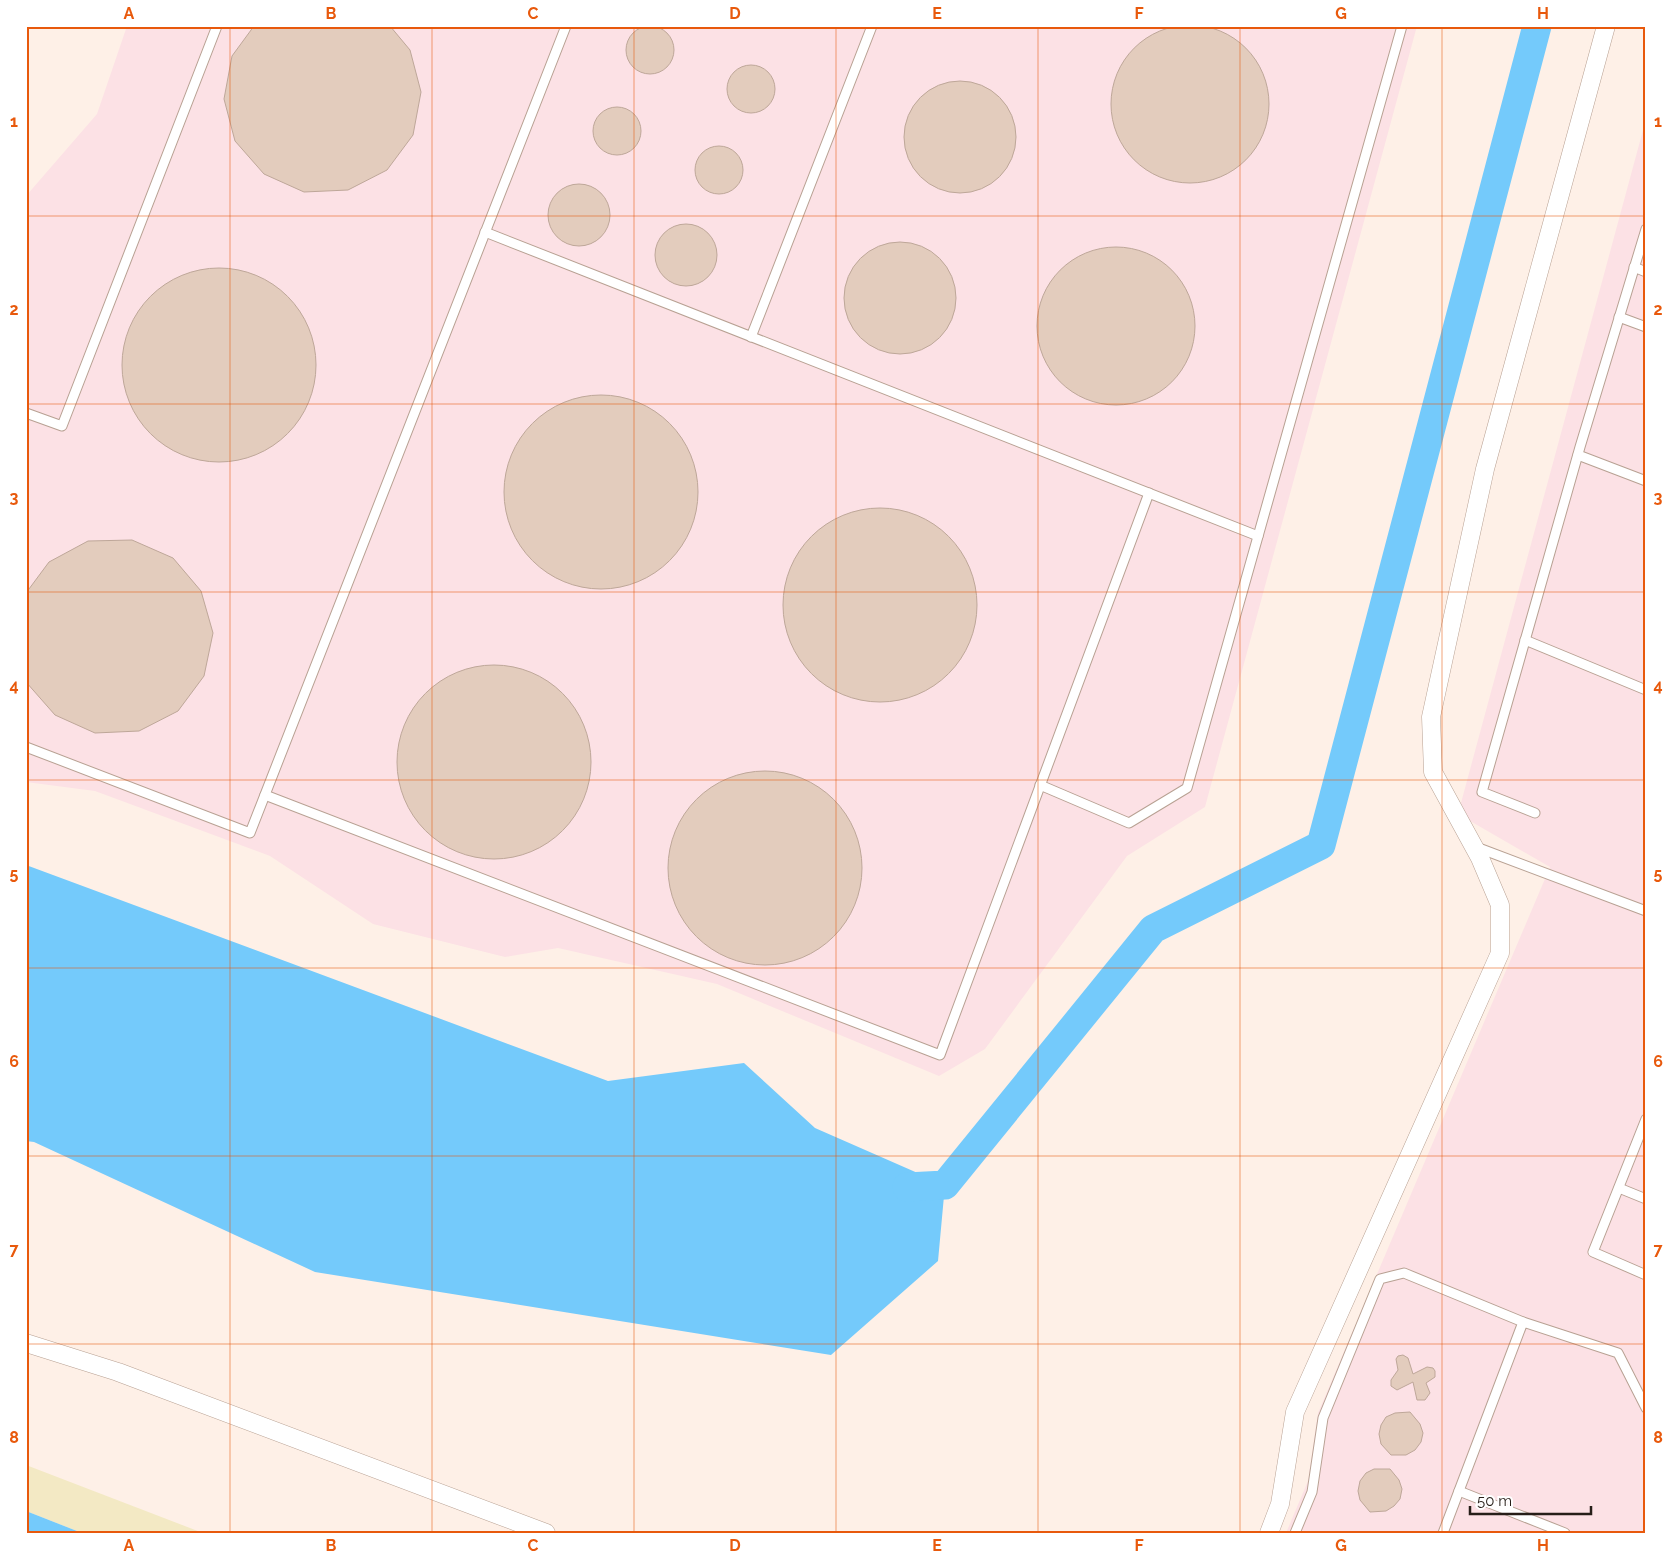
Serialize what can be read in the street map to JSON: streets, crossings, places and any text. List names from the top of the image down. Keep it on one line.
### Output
{"scale_bar":"50 m","grid":{"columns":["A","B","C","D","E","F","G","H"],"rows":["1","2","3","4","5","6","7","8"]}}
